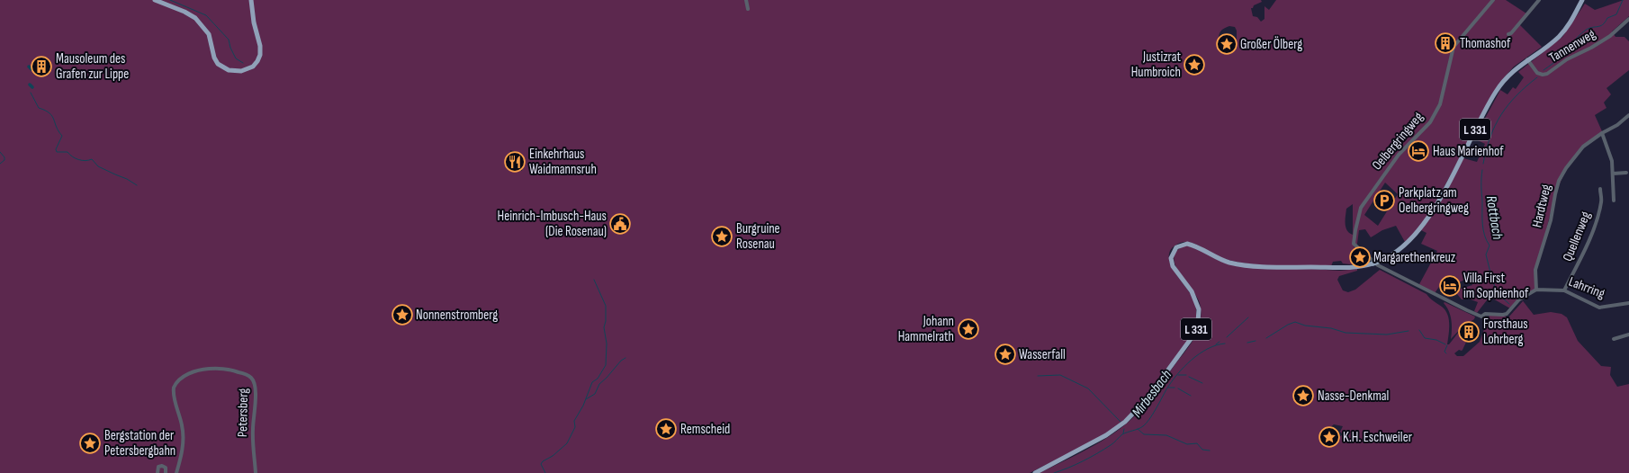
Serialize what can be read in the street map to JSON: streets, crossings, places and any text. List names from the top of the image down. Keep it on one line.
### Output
{"streets":{"main road":["L 331"],"street":["Tannenweg","Oelbergringweg","Hardtweg","Quellenweg","Lahrring","Petersberg"]},"crossings":[["Tannenweg","L 331"],["L 331","Oelbergringweg"],["Hardtweg","Lahrring"],["Quellenweg","Lahrring"]],"water":["Rottbach","Mirbesbach"],"places":{"building":["Thomashof","Mausoleum des Grafen zur Lippe","Forsthaus Lohrberg"],"place":["Großer Ölberg","Justizrat Humbroich","Burgruine Rosenau","Margarethenkreuz","Nonnenstromberg","Johann Hammelrath","Wasserfall","Nasse-Denkmal","Remscheid","K.H. Eschweiler","Bergstation der Petersbergbahn"],"hotel":["Haus Marienhof","Villa First im Sophienhof"],"restaurant":["Einkehrhaus Waidmannsruh"],"parking":["Parkplatz am Oelbergringweg"],"public building":["Heinrich-Imbusch-Haus (Die Rosenau)"]}}
